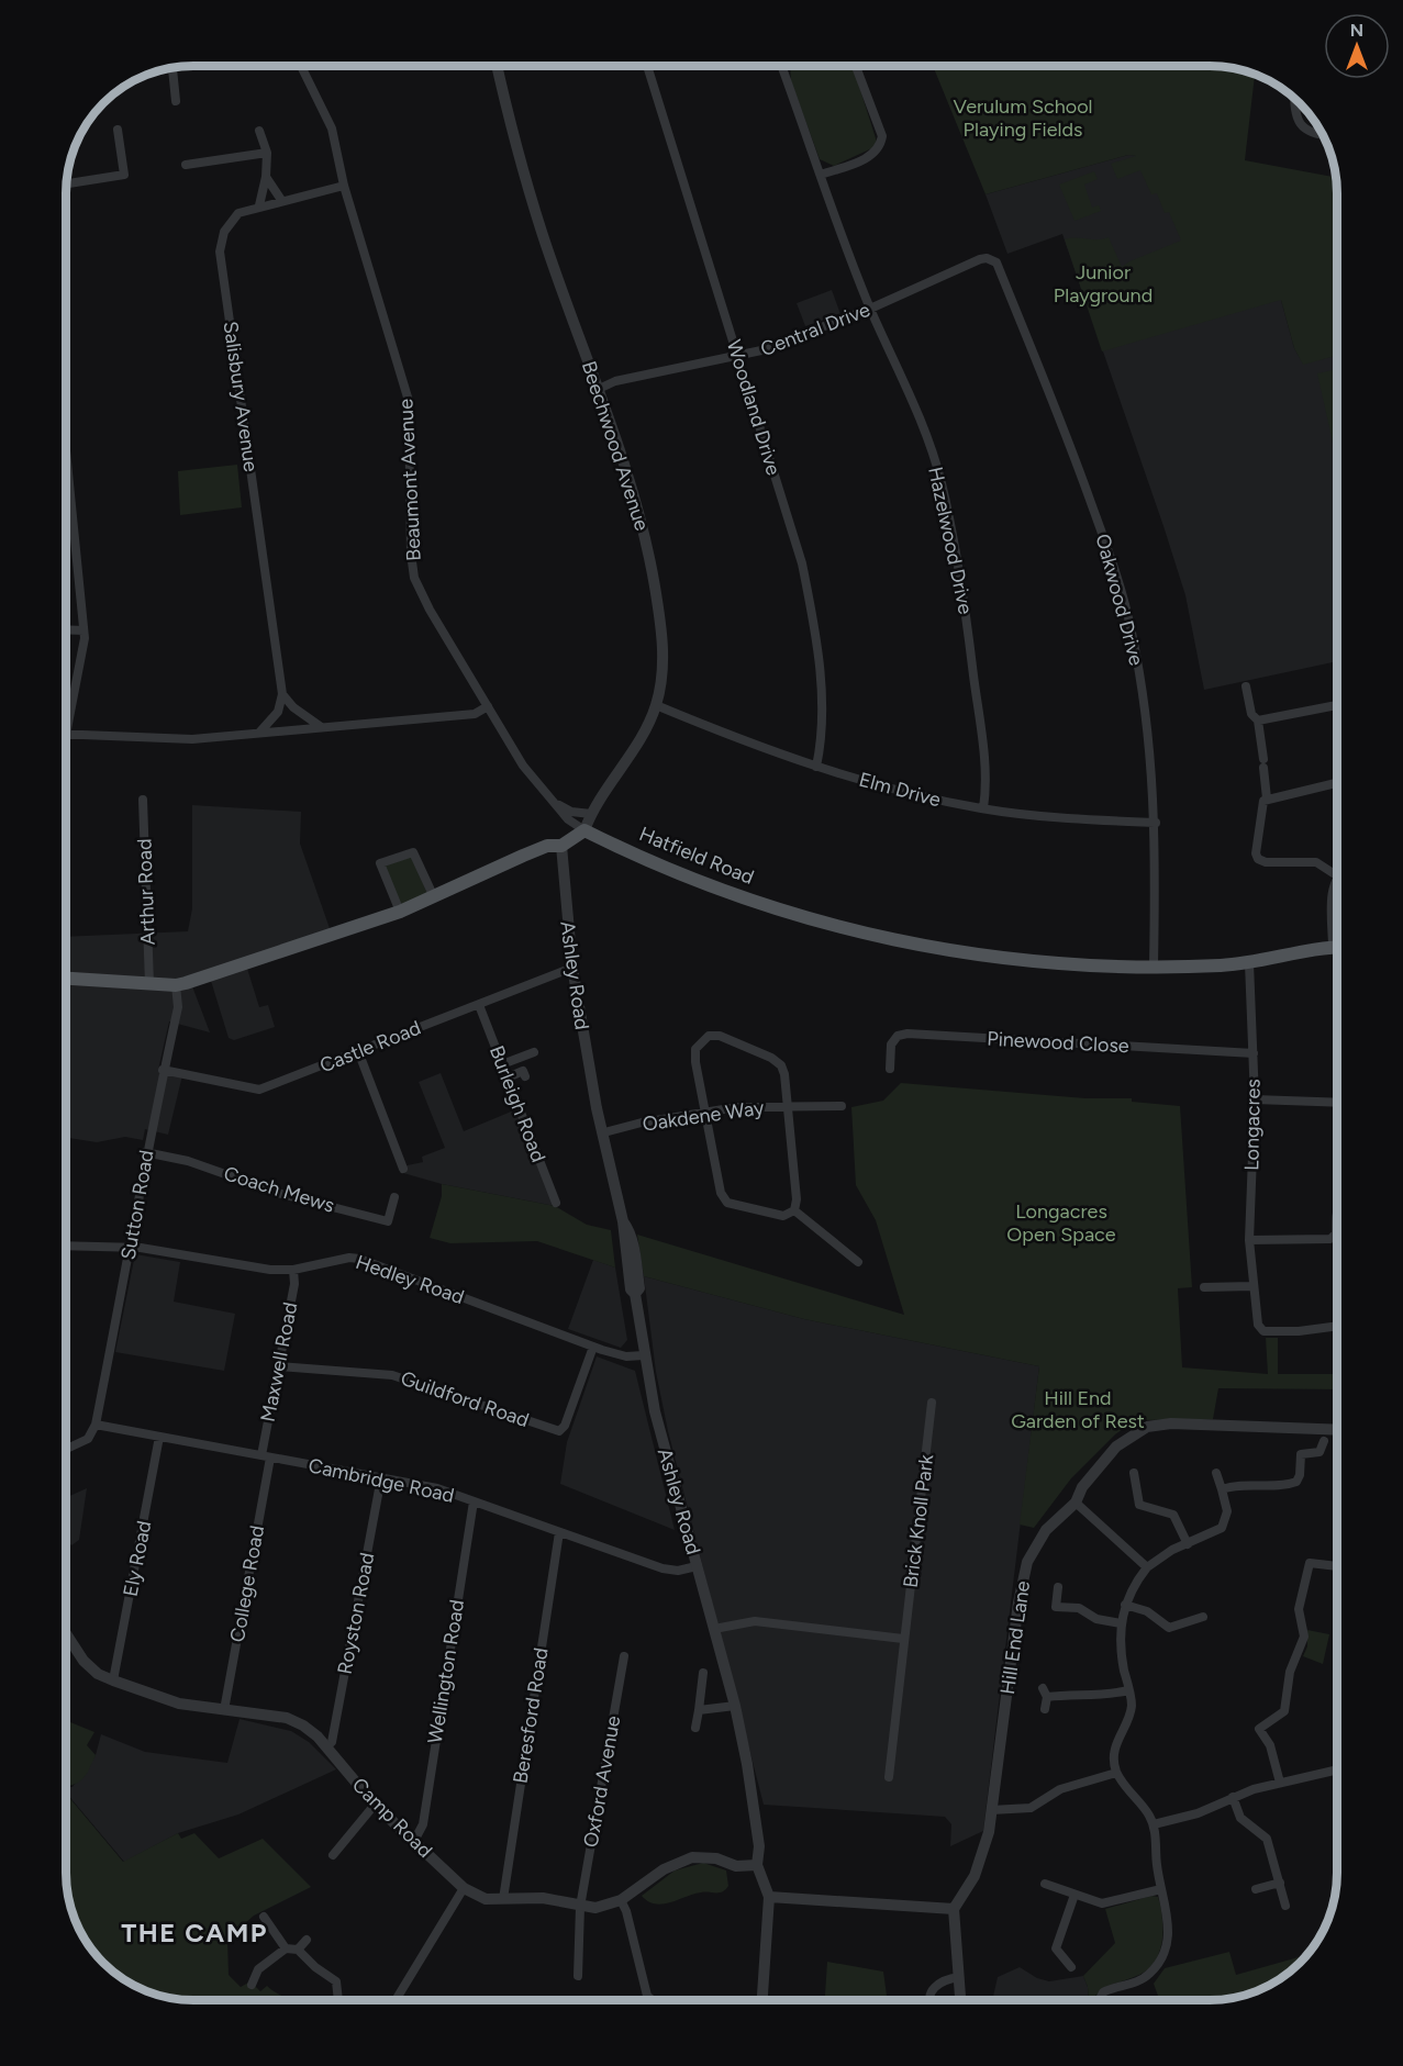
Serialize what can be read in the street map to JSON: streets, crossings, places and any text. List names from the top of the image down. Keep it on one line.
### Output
{"streets":{"main road":["Hatfield Road"],"street":["Central Drive","Salisbury Avenue","Woodland Drive","Beechwood Avenue","Beaumont Avenue","Hazelwood Drive","Oakwood Drive","Elm Drive","Arthur Road","Ashley Road","Pinewood Close","Castle Road","Burleigh Road","Oakdene Way","Longacres","Coach Mews","Sutton Road","Hedley Road","Maxwell Road","Guildford Road","Cambridge Road","Brick Knoll Park","Ely Road","College Road","Royston Road","Hill End Lane","Wellington Road","Beresford Road","Oxford Avenue","Camp Road"]},"crossings":[["Central Drive","Woodland Drive"],["Central Drive","Beechwood Avenue"],["Central Drive","Hazelwood Drive"],["Central Drive","Oakwood Drive"],["Salisbury Avenue","Beaumont Avenue"],["Woodland Drive","Elm Drive"],["Beechwood Avenue","Beaumont Avenue"],["Beechwood Avenue","Elm Drive"],["Beechwood Avenue","Hatfield Road"],["Beaumont Avenue","Hatfield Road"],["Hazelwood Drive","Elm Drive"],["Oakwood Drive","Elm Drive"],["Oakwood Drive","Hatfield Road"],["Hatfield Road","Longacres"],["Ashley Road","Castle Road"],["Ashley Road","Oakdene Way"],["Ashley Road","Hedley Road"],["Ashley Road","Cambridge Road"],["Ashley Road","Camp Road"],["Pinewood Close","Longacres"],["Castle Road","Burleigh Road"],["Castle Road","Sutton Road"],["Coach Mews","Sutton Road"],["Sutton Road","Hedley Road"],["Sutton Road","Cambridge Road"],["Hedley Road","Maxwell Road"],["Hedley Road","Guildford Road"],["Maxwell Road","Guildford Road"],["Maxwell Road","Cambridge Road"],["Maxwell Road","College Road"],["Cambridge Road","Ely Road"],["Cambridge Road","College Road"],["Cambridge Road","Royston Road"],["Cambridge Road","Wellington Road"],["Cambridge Road","Beresford Road"],["Ely Road","Camp Road"],["College Road","Camp Road"],["Royston Road","Camp Road"],["Wellington Road","Camp Road"],["Beresford Road","Camp Road"],["Oxford Avenue","Camp Road"]],"districts":["THE CAMP"],"parks":["Verulum School Playing Fields","Junior Playground","Longacres Open Space","Hill End Garden of Rest"],"north":"top"}
